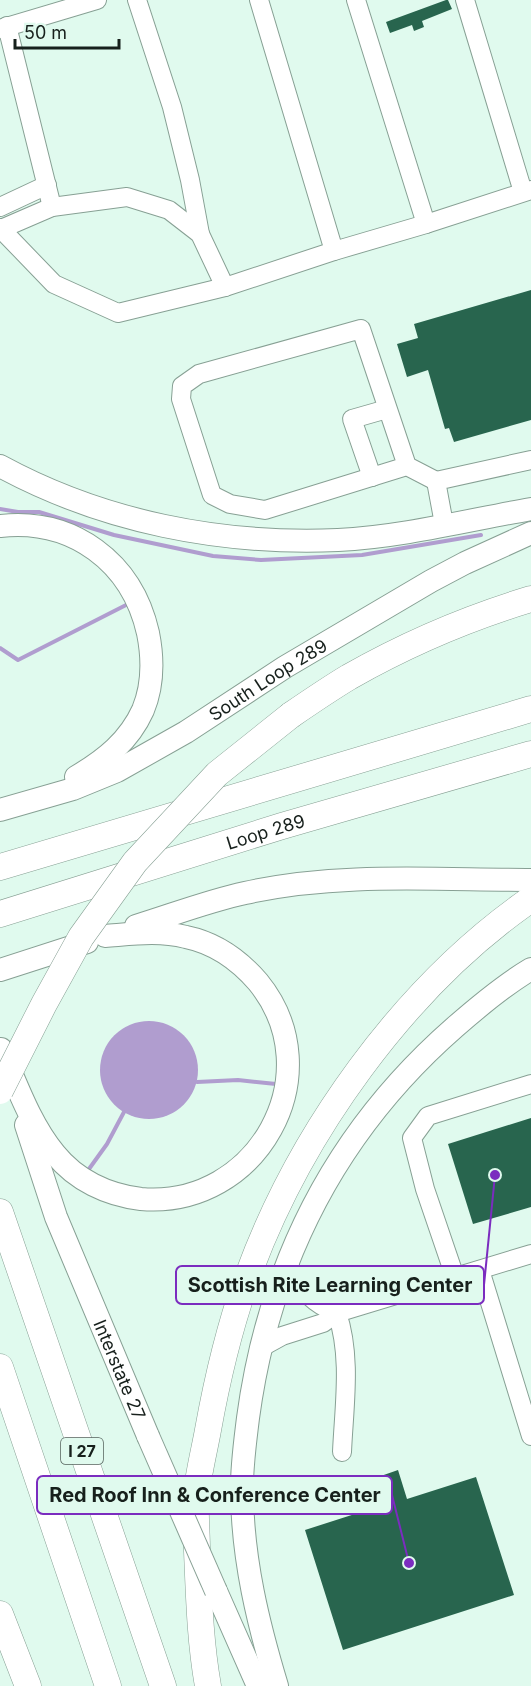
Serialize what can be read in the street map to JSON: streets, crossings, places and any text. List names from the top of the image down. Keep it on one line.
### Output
{"streets":{"highway":["Loop 289","I 27"],"main road":["South Loop 289","Interstate 27"]},"places":["Scottish Rite Learning Center","Red Roof Inn & Conference Center"],"scale_bar":"50 m"}
